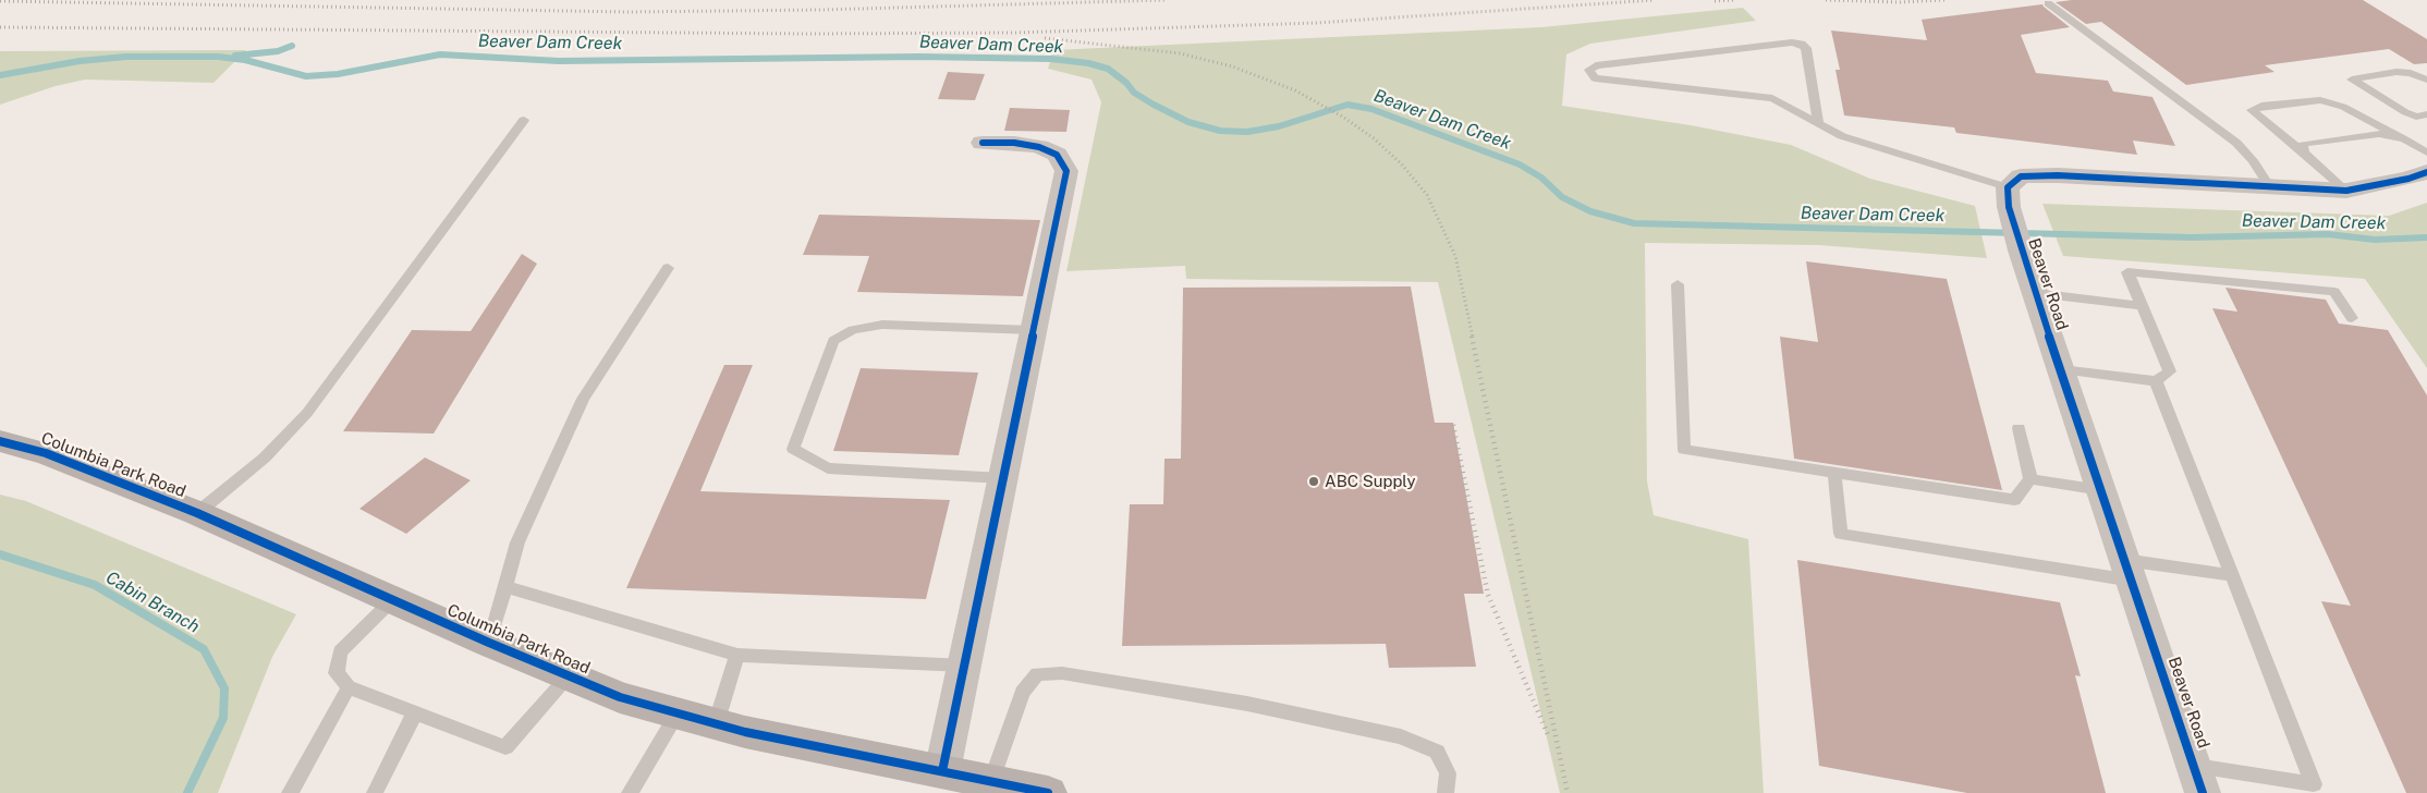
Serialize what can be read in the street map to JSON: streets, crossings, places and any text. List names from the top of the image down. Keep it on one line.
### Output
{"streets":{"street":["Beaver Road","Columbia Park Road"]},"water":["Beaver Dam Creek","Cabin Branch"],"places":["ABC Supply"]}
